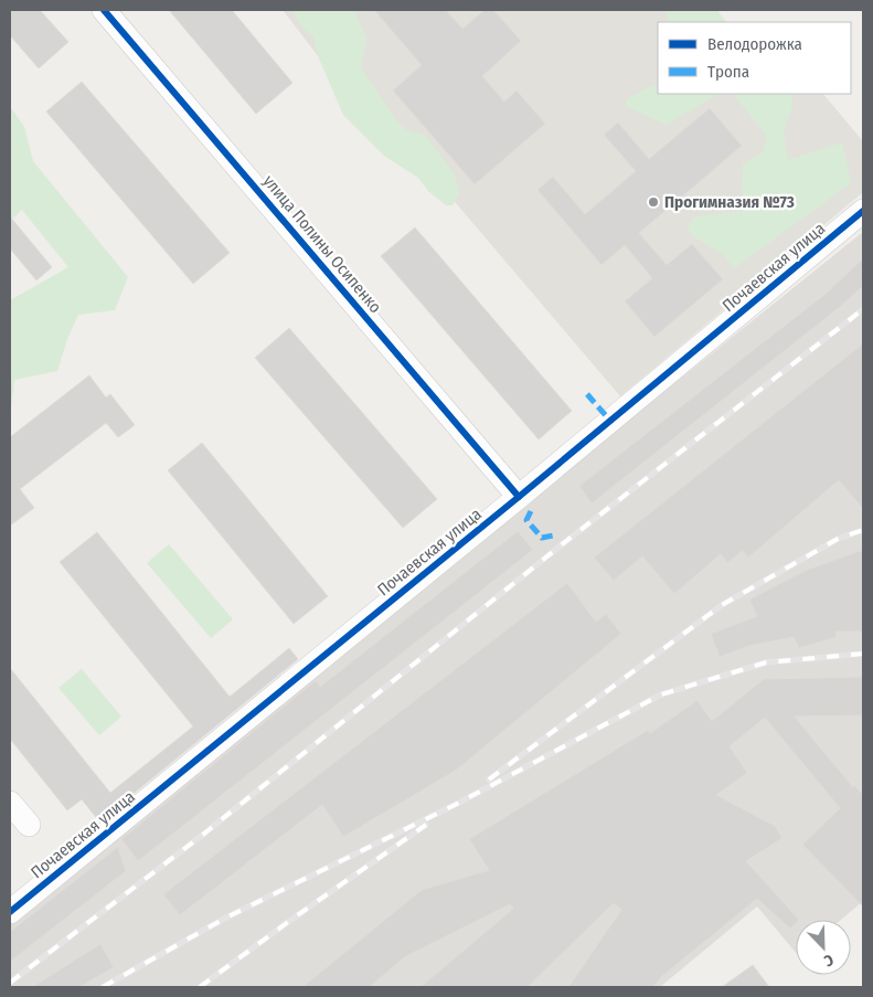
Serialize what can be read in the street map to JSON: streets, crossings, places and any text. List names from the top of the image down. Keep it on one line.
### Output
{"streets":{"street":["улица Полины Осипенко","Почаевская улица"]},"crossings":[["улица Полины Осипенко","Почаевская улица"]],"places":["Прогимназия №73"],"legend":["Велодорожка","Тропа"],"north":"bottom right"}
